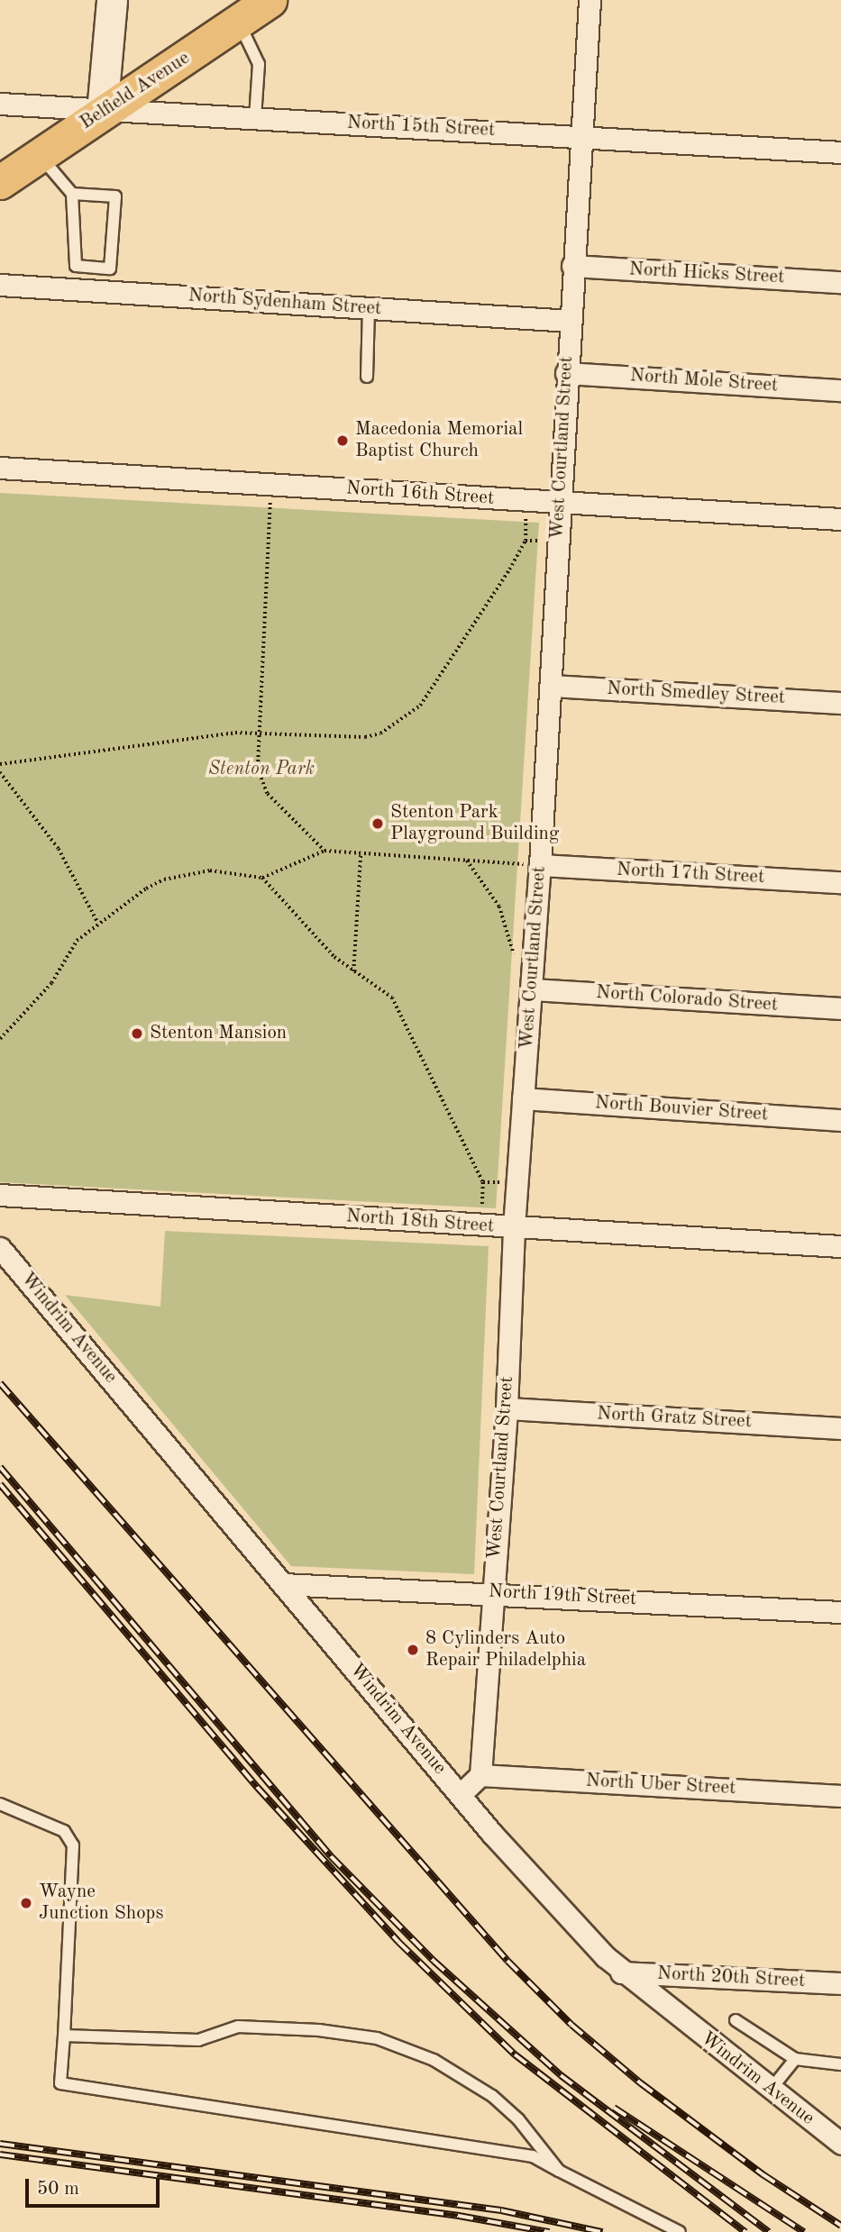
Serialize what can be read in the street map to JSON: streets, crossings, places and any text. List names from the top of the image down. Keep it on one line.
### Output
{"streets":{"main road":["Belfield Avenue"],"street":["North 15th Street","North Hicks Street","North Sydenham Street","North Mole Street","West Courtland Street","North 16th Street","North Smedley Street","North 17th Street","North Colorado Street","North Bouvier Street","North 18th Street","Windrim Avenue","North Gratz Street","North 19th Street","North Uber Street","North 20th Street"]},"crossings":[["Belfield Avenue","North 15th Street"],["North 15th Street","West Courtland Street"],["North Hicks Street","West Courtland Street"],["North Sydenham Street","West Courtland Street"],["North Mole Street","West Courtland Street"],["West Courtland Street","North 16th Street"],["West Courtland Street","North Smedley Street"],["West Courtland Street","North 17th Street"],["West Courtland Street","North Colorado Street"],["West Courtland Street","North Bouvier Street"],["West Courtland Street","North 18th Street"],["West Courtland Street","North Gratz Street"],["West Courtland Street","North 19th Street"],["West Courtland Street","North Uber Street"],["Windrim Avenue","North 19th Street"],["Windrim Avenue","North 20th Street"]],"parks":["Stenton Park"],"places":["Macedonia Memorial Baptist Church","Stenton Park Playground Building","Stenton Mansion","8 Cylinders Auto Repair Philadelphia","Wayne Junction Shops"],"scale_bar":"50 m"}
